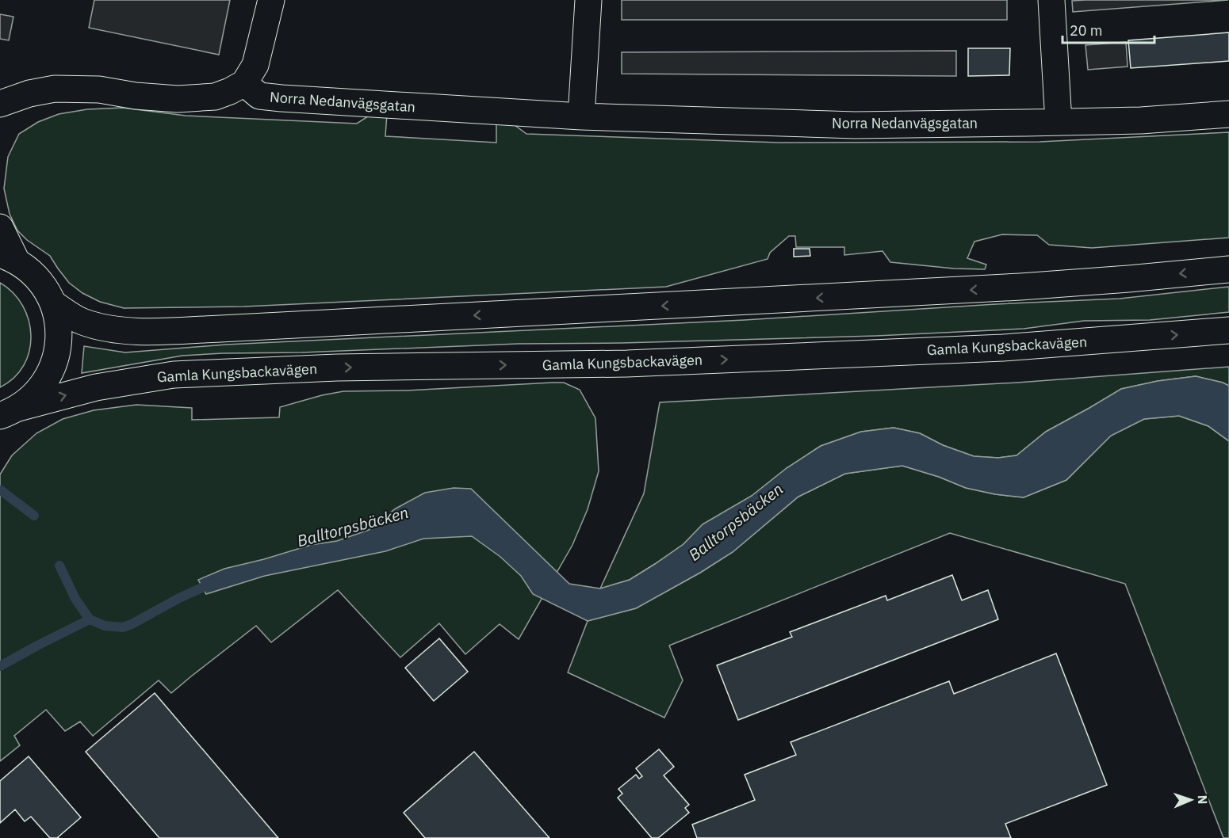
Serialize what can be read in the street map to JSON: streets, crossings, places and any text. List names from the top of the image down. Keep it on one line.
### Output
{"streets":{"main road":["Norra Nedanvägsgatan","Gamla Kungsbackavägen"]},"water":["Balltorpsbäcken"],"scale_bar":"20 m","north":"right"}
